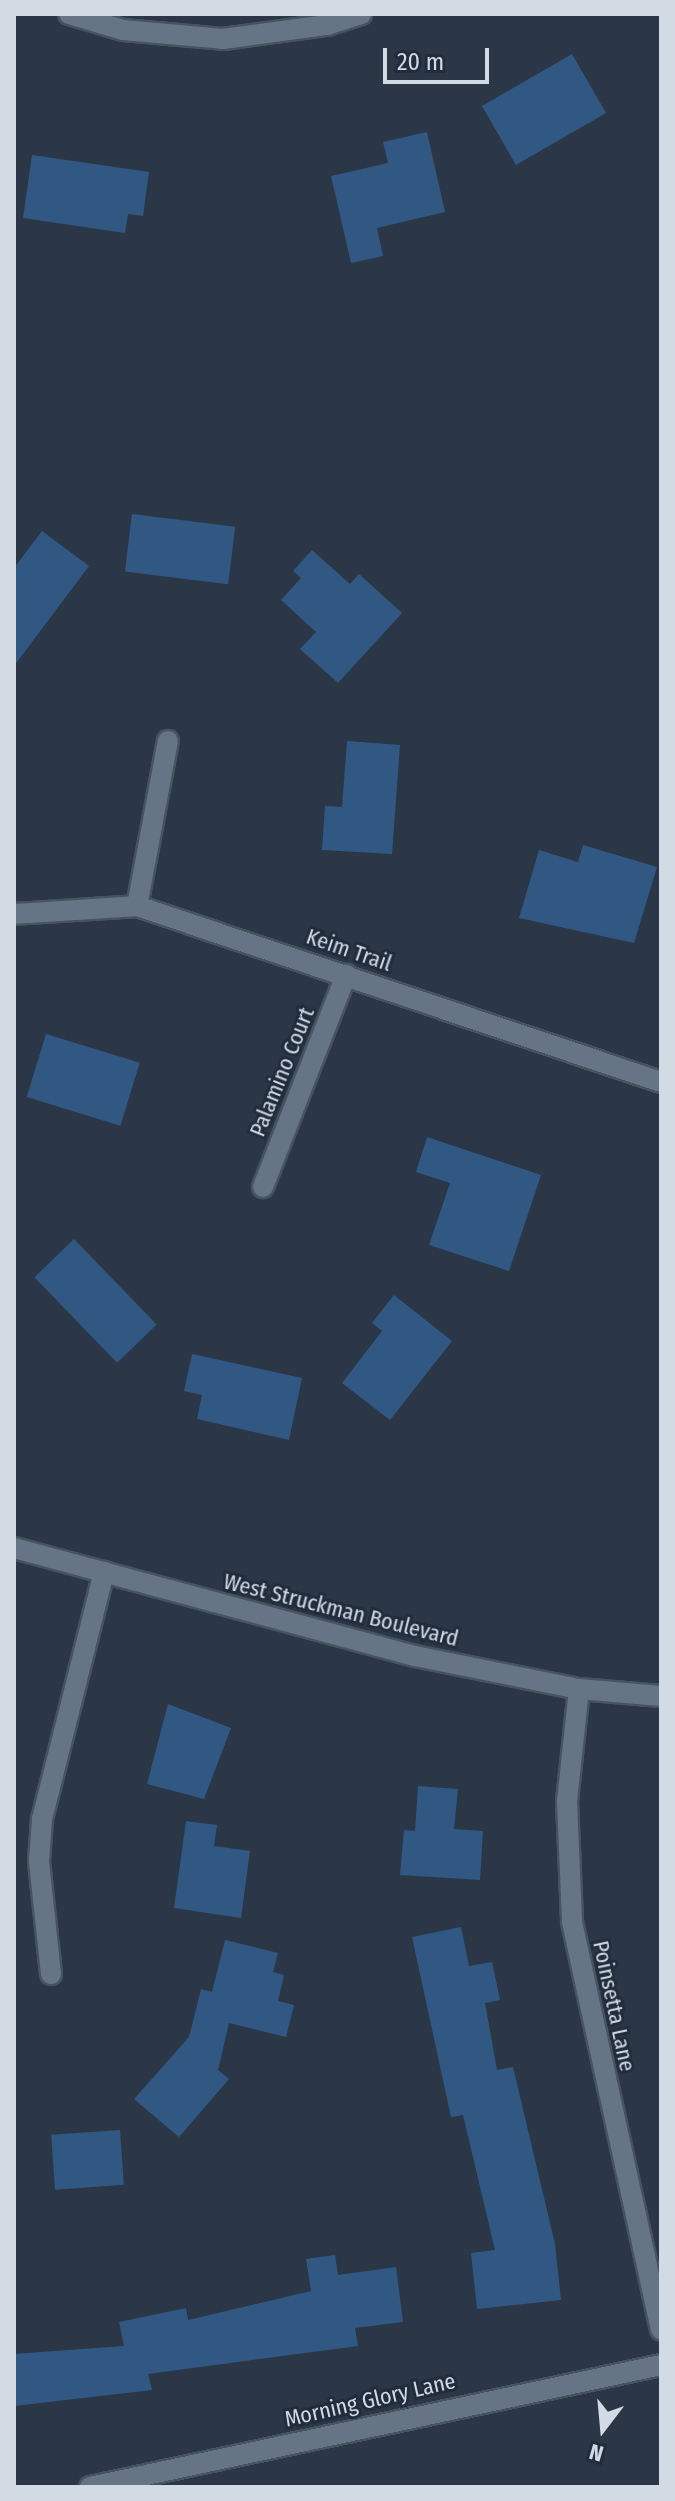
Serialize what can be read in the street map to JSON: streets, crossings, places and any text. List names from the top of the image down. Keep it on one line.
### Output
{"streets":{"street":["Keim Trail","Palamino Court","West Struckman Boulevard","Poinsetta Lane","Morning Glory Lane"]},"crossings":[["Keim Trail","Palamino Court"],["West Struckman Boulevard","Poinsetta Lane"]],"scale_bar":"20 m","north":"bottom"}
